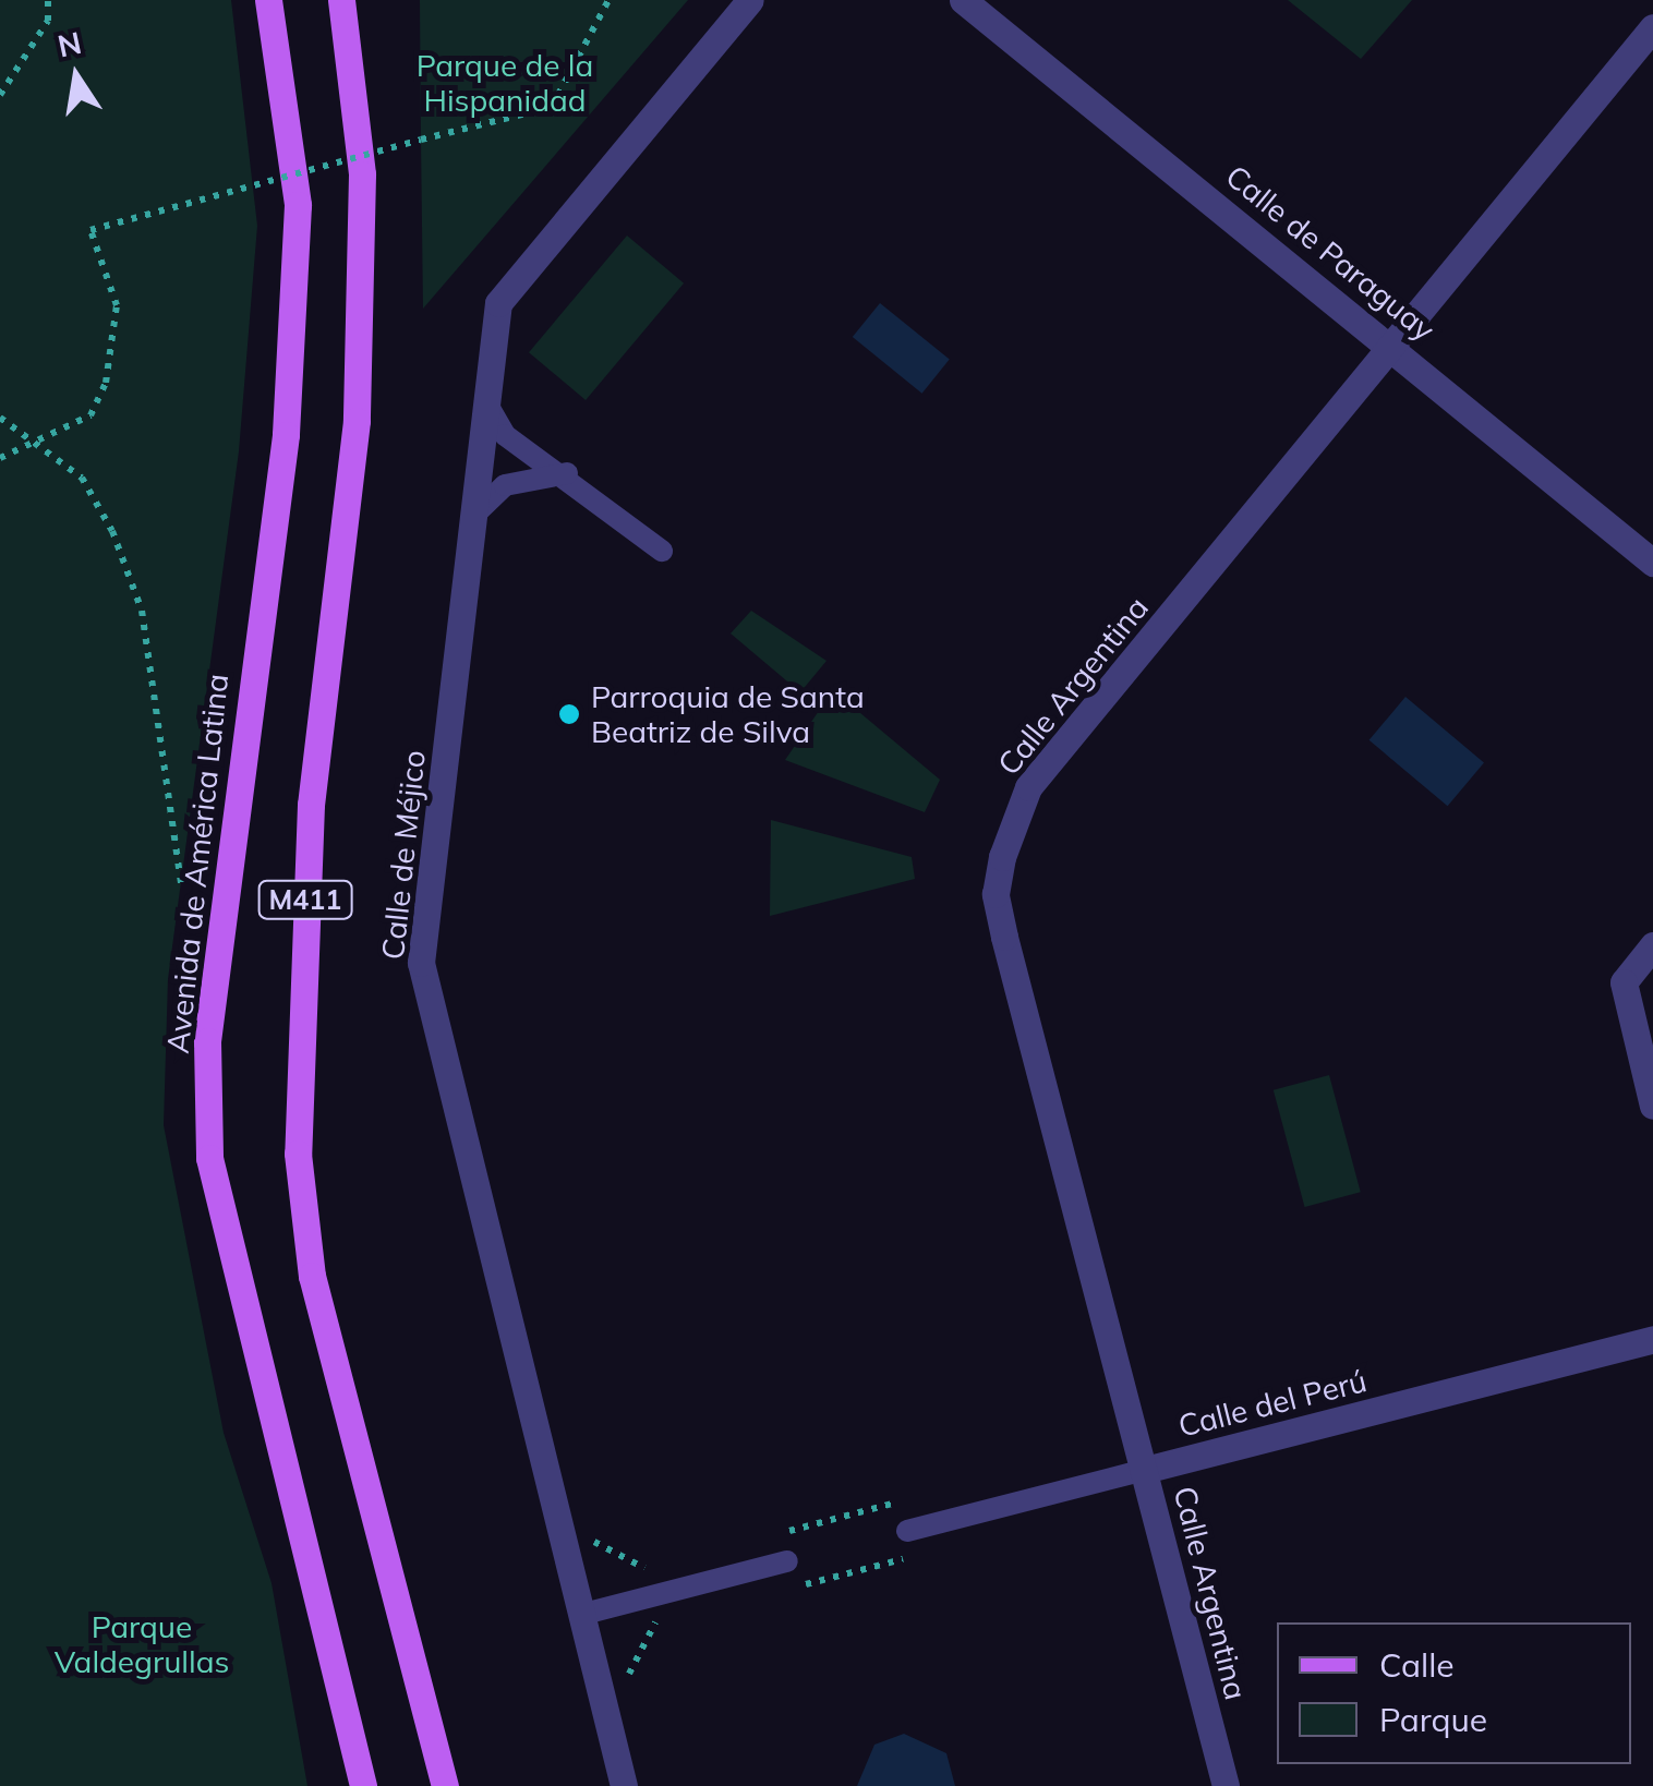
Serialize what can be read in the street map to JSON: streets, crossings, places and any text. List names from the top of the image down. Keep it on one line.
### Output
{"streets":{"main road":["Avenida de América Latina","M411"],"street":["Calle de Paraguay","Calle Argentina","Calle de Méjico","Calle del Perú"]},"crossings":[["Calle de Paraguay","Calle Argentina"],["Calle Argentina","Calle del Perú"]],"parks":["Parque de la Hispanidad","Parque Valdegrullas"],"places":["Parroquia de Santa Beatriz de Silva"],"legend":["Calle","Parque"],"north":"top"}
